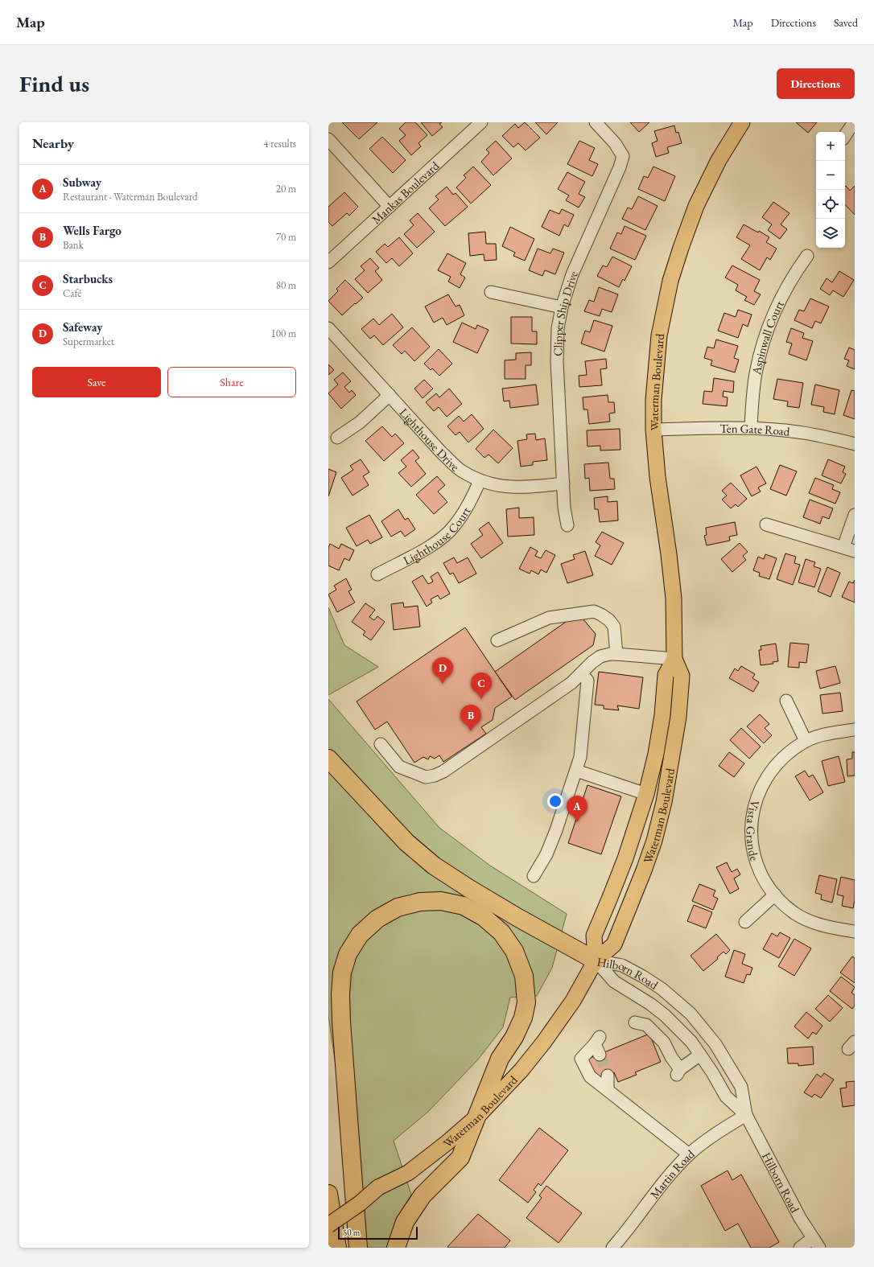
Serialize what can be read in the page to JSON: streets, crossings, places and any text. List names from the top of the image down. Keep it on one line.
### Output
{"streets":{"main road":["Waterman Boulevard"],"street":["Mankas Boulevard","Clipper Ship Drive","Aspinwall Court","Ten Gate Road","Lighthouse Drive","Lighthouse Court","Vista Grande","Hilborn Road","Martin Road"]},"crossings":[["Clipper Ship Drive","Lighthouse Drive"],["Aspinwall Court","Ten Gate Road"],["Waterman Boulevard","Ten Gate Road"],["Waterman Boulevard","Hilborn Road"],["Lighthouse Drive","Lighthouse Court"],["Hilborn Road","Martin Road"]],"scale_bar":"50 m","page":{"header":"Map","nav":["Map","Directions","Saved"],"buttons":["Directions",["Save","Share"]],"title":"Find us","heading":["Nearby","4 results"],"map_buttons":["+","−"],"list":[{"mark":"A","name":"Subway","note":"Restaurant · Waterman Boulevard","value":"20 m"},{"mark":"B","name":"Wells Fargo","note":"Bank","value":"70 m"},{"mark":"C","name":"Starbucks","note":"Café","value":"80 m"},{"mark":"D","name":"Safeway","note":"Supermarket","value":"100 m"}],"pins":["D","C","B","A"],"scale":"50 m"}}
